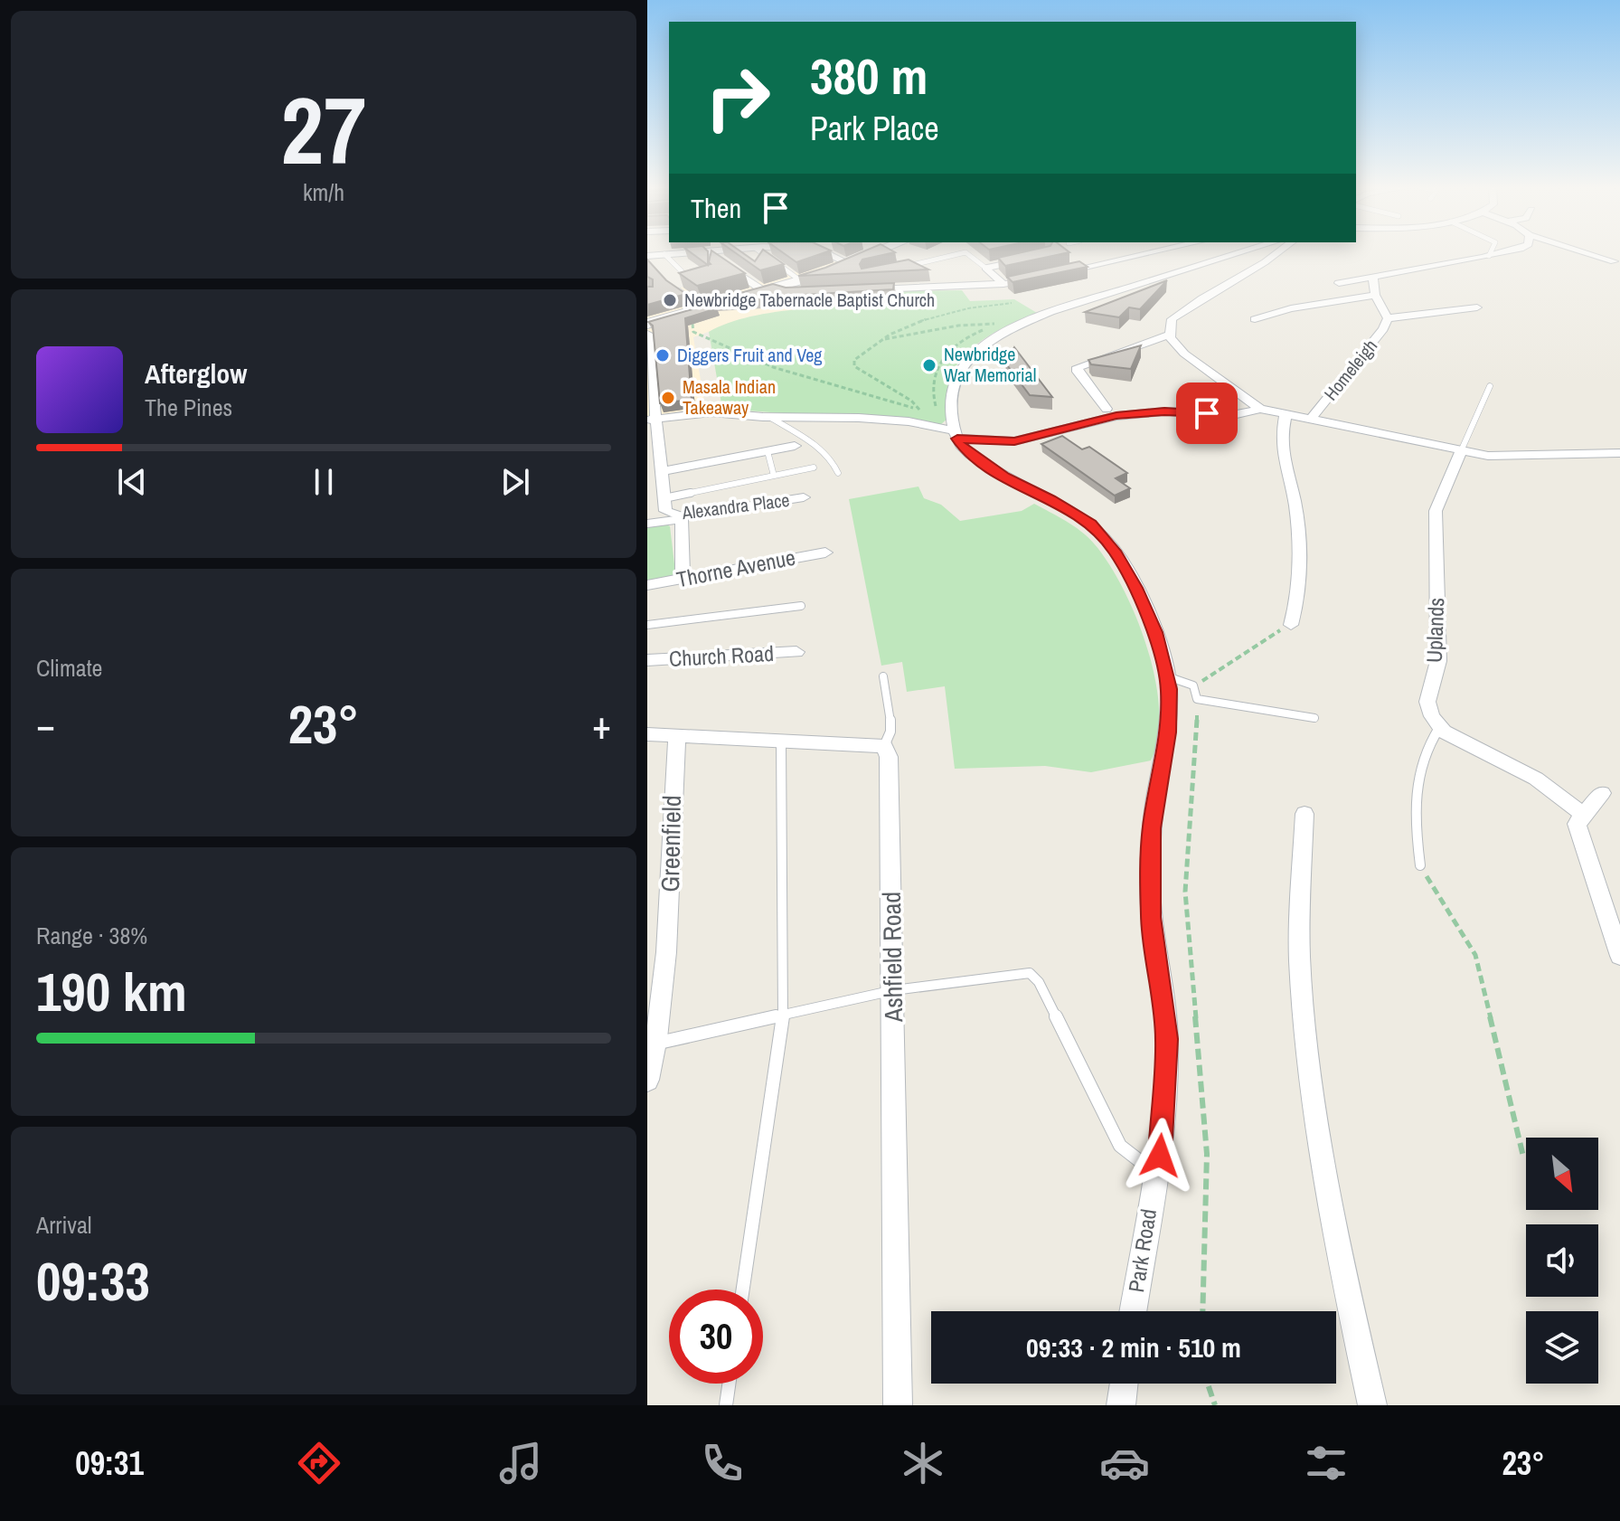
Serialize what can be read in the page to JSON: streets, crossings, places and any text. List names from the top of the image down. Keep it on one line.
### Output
{"streets":{"street":["Homeleigh","Alexandra Place","Thorne Avenue","Uplands","Church Road","Greenfield","Ashfield Road","Park Road"]},"places":["Newbridge Tabernacle Baptist Church","Diggers Fruit and Veg","Newbridge War Memorial","Masala Indian Takeaway"],"north":"bottom right","page":{"tile":[["27","km/h"],"Climate",["Range · 38%","190 km"],["Arrival","09:33"]],"turn":["380 m","Park Place"],"then":"Then","song":["Afterglow","The Pines"],"heat":["−","23°","+"],"limit":"30","trip":"09:33 · 2 min · 510 m","tabs":["09:31","23°"]}}
